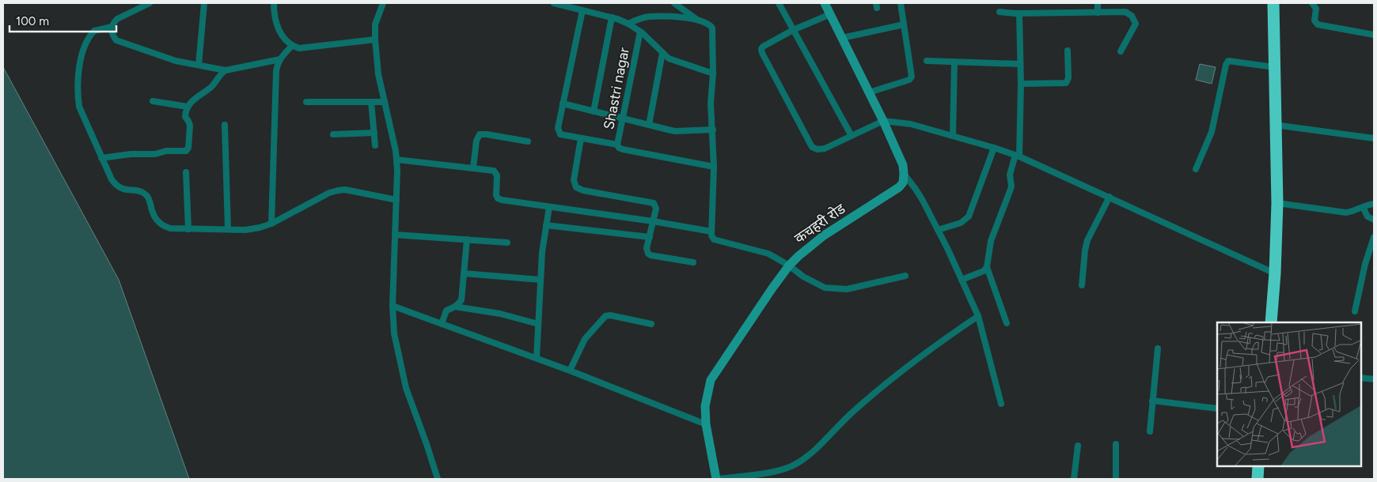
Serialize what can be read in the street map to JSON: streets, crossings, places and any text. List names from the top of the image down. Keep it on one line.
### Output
{"streets":{"main road":["कचहरी रोड"],"street":["Shastri nagar"]},"scale_bar":"100 m"}
